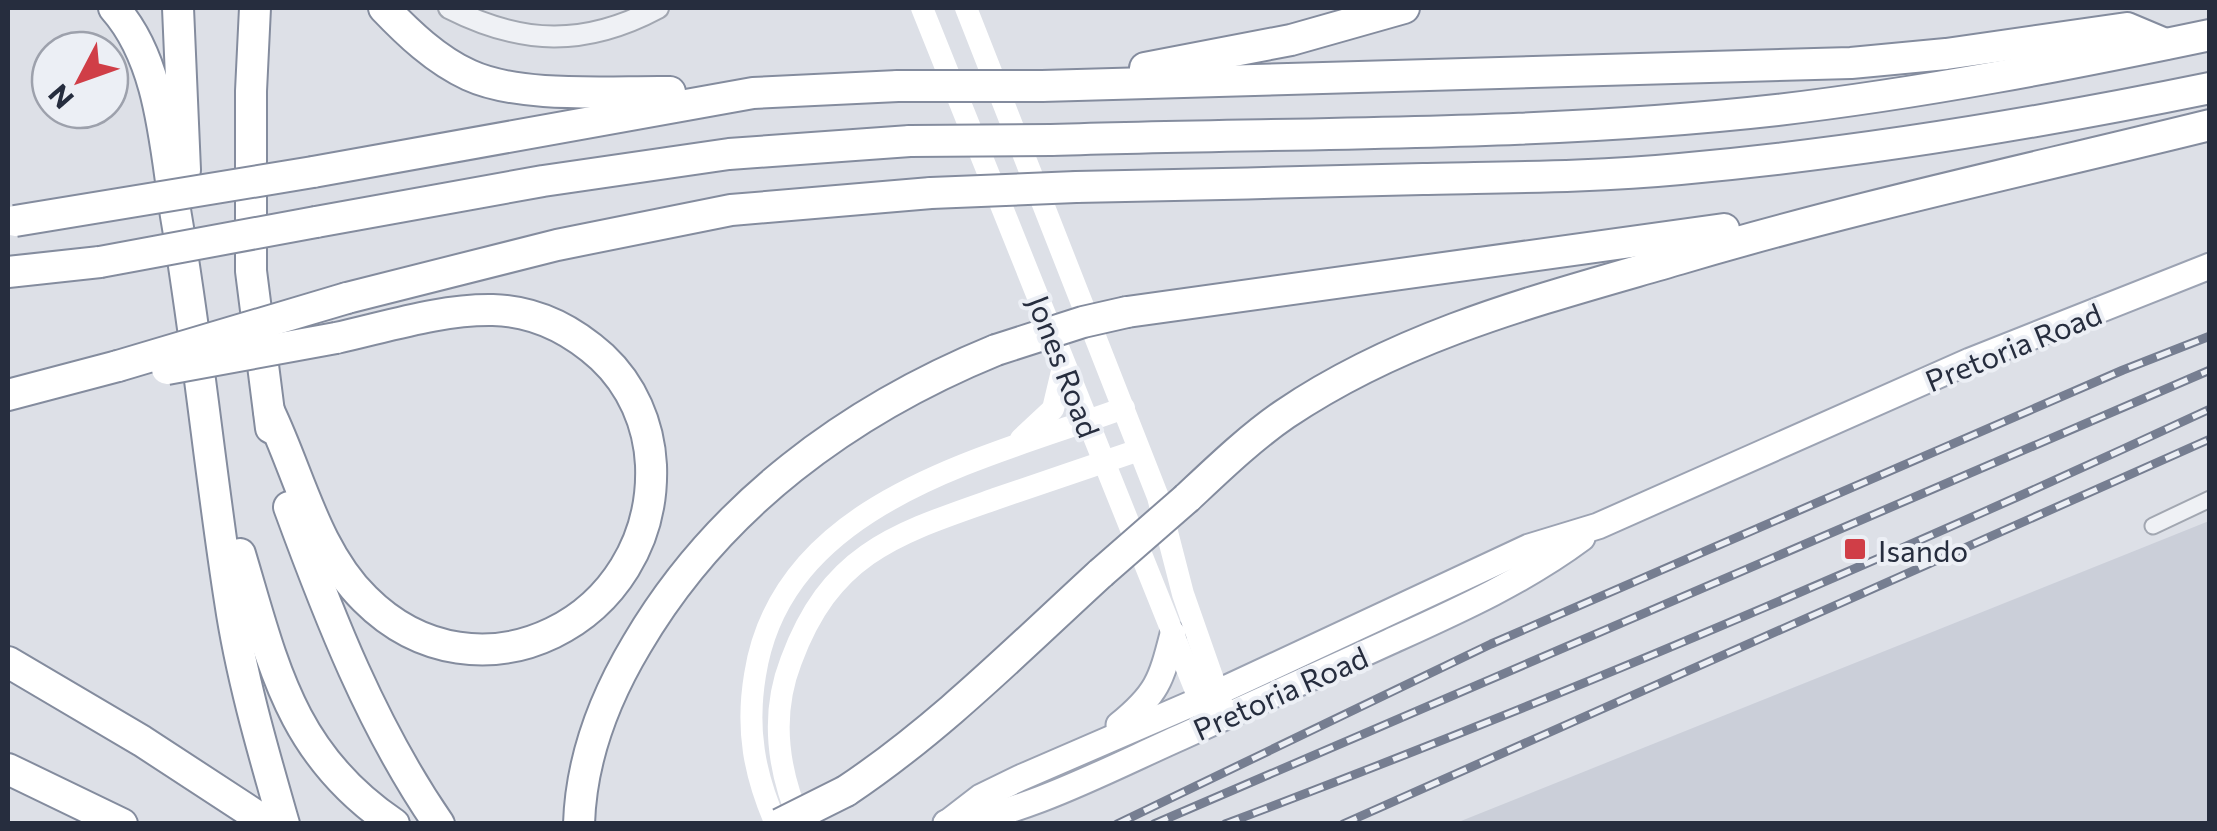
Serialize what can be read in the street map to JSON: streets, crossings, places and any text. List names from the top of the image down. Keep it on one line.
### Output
{"streets":{"main road":["Pretoria Road","Jones Road"]},"crossings":[["Pretoria Road","Jones Road"]],"places":{"transit":["Isando"]},"north":"bottom left"}
